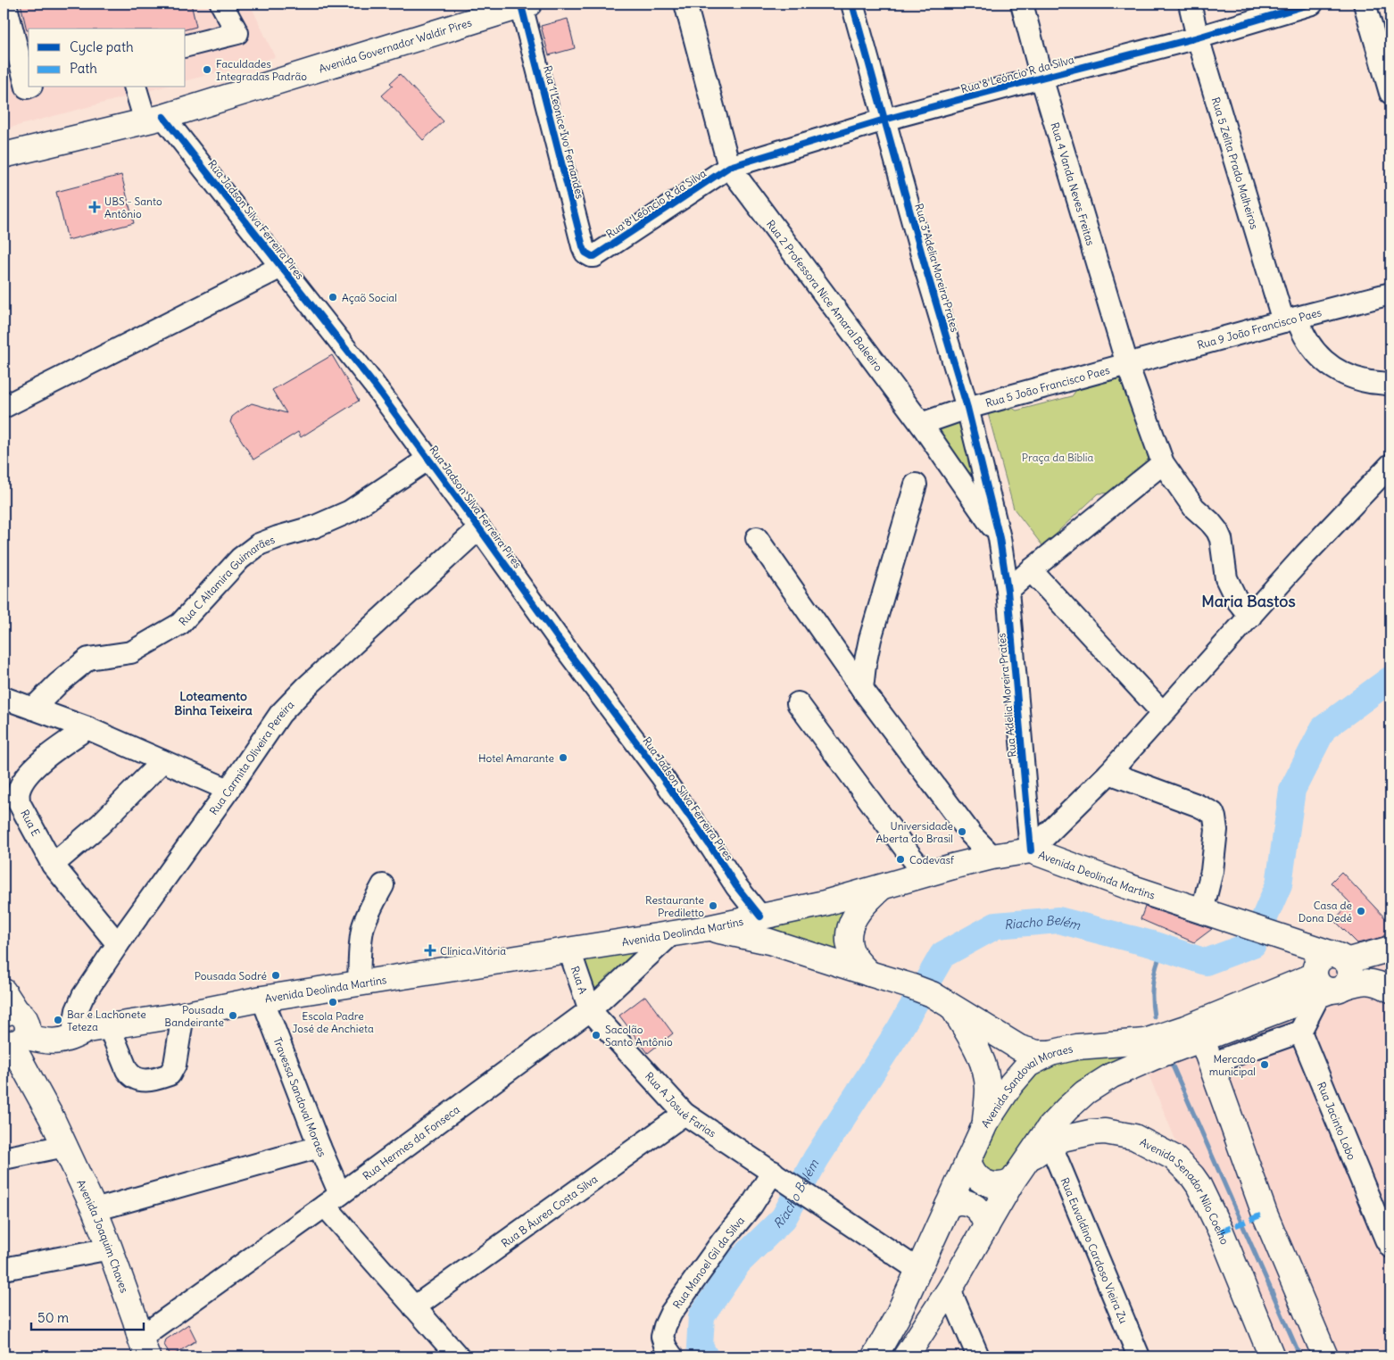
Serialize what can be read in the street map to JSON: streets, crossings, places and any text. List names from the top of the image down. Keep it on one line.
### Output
{"streets":{"main road":["Avenida Governador Waldir Pires","Avenida Deolinda Martins","Avenida Sandoval Moraes","Avenida Senador Nilo Coelho","Avenida Joaquim Chaves"],"street":["Rua 8 Leóncio R da Silva","Rua 1 Leonice Ivo Fernandes","Rua 5 Zelita Prado Malheiros","Rua 4 Vanda Neves Freitas","Rua 8 Leôncio R da Silva","Rua Jadson Silva Ferreira Pires","Rua 3 Adelia Moreira Prates","Rua 2 Professora Nice Amaral Baleeiro","Rua 9 João Francisco Paes","Rua 5 João Francisco Paes","Rua C Altamira Guimarães","Rua Adelia Moreira Prates","Rua Carmita Oliveira Pereira","Rua E","Rua A","Travessa Sandoval Moraes","Rua A Josué Farias","Rua Jacinto Lobo","Rua Hermes da Fonseca","Rua B Áurea Costa Silva","Rua Euvaldino Cardoso Vieira Zu","Rua Manoel Gil da Silva"]},"crossings":[["Avenida Governador Waldir Pires","Rua 1 Leonice Ivo Fernandes"],["Avenida Governador Waldir Pires","Rua Jadson Silva Ferreira Pires"],["Rua 8 Leóncio R da Silva","Rua 5 Zelita Prado Malheiros"],["Rua 8 Leóncio R da Silva","Rua 4 Vanda Neves Freitas"],["Rua 8 Leóncio R da Silva","Rua 8 Leôncio R da Silva"],["Rua 8 Leóncio R da Silva","Rua 3 Adelia Moreira Prates"],["Rua 8 Leóncio R da Silva","Rua 2 Professora Nice Amaral Baleeiro"],["Rua 1 Leonice Ivo Fernandes","Rua 8 Leôncio R da Silva"],["Rua 5 Zelita Prado Malheiros","Rua 9 João Francisco Paes"],["Rua 4 Vanda Neves Freitas","Rua 9 João Francisco Paes"],["Rua 4 Vanda Neves Freitas","Rua 5 João Francisco Paes"],["Rua 8 Leôncio R da Silva","Rua 2 Professora Nice Amaral Baleeiro"],["Rua Jadson Silva Ferreira Pires","Rua C Altamira Guimarães"],["Rua Jadson Silva Ferreira Pires","Rua Carmita Oliveira Pereira"],["Rua Jadson Silva Ferreira Pires","Avenida Deolinda Martins"],["Rua 3 Adelia Moreira Prates","Rua 2 Professora Nice Amaral Baleeiro"],["Rua 3 Adelia Moreira Prates","Rua 5 João Francisco Paes"],["Rua 3 Adelia Moreira Prates","Rua Adelia Moreira Prates"],["Rua 2 Professora Nice Amaral Baleeiro","Rua 5 João Francisco Paes"],["Rua 2 Professora Nice Amaral Baleeiro","Rua Adelia Moreira Prates"],["Rua 9 João Francisco Paes","Rua 5 João Francisco Paes"],["Rua Adelia Moreira Prates","Avenida Deolinda Martins"],["Rua Carmita Oliveira Pereira","Rua E"],["Rua Carmita Oliveira Pereira","Avenida Deolinda Martins"],["Avenida Deolinda Martins","Rua A"],["Avenida Deolinda Martins","Avenida Sandoval Moraes"],["Avenida Deolinda Martins","Travessa Sandoval Moraes"],["Avenida Deolinda Martins","Rua Hermes da Fonseca"],["Avenida Deolinda Martins","Avenida Joaquim Chaves"],["Rua A","Rua A Josué Farias"],["Rua A","Rua Hermes da Fonseca"],["Avenida Sandoval Moraes","Rua A Josué Farias"],["Avenida Sandoval Moraes","Avenida Senador Nilo Coelho"],["Travessa Sandoval Moraes","Rua Hermes da Fonseca"],["Travessa Sandoval Moraes","Rua B Áurea Costa Silva"],["Rua A Josué Farias","Rua Hermes da Fonseca"],["Rua A Josué Farias","Rua B Áurea Costa Silva"],["Rua A Josué Farias","Rua Manoel Gil da Silva"],["Rua Hermes da Fonseca","Avenida Joaquim Chaves"],["Avenida Senador Nilo Coelho","Rua Euvaldino Cardoso Vieira Zu"]],"districts":["Maria Bastos","Loteamento Binha Teixeira"],"water":["Riacho Belém"],"parks":["Praça da Bíblia"],"places":{"other":["Faculdades Integradas Padrão","Açaõ Social","Hotel Amarante","Universidade Aberta do Brasil","Codevasf","Restaurante Prediletto","Casa de Dona Dedé","Pousada Sodré","Escola Padre José de Anchieta","Pousada Bandeirante","Bar e Lachonete Teteza","Sacolão Santo Antônio","Mercado municipal"],"health":["UBS - Santo Antônio","Clínica Vitória"]},"legend":["Cycle path","Path"],"scale_bar":"50 m"}
